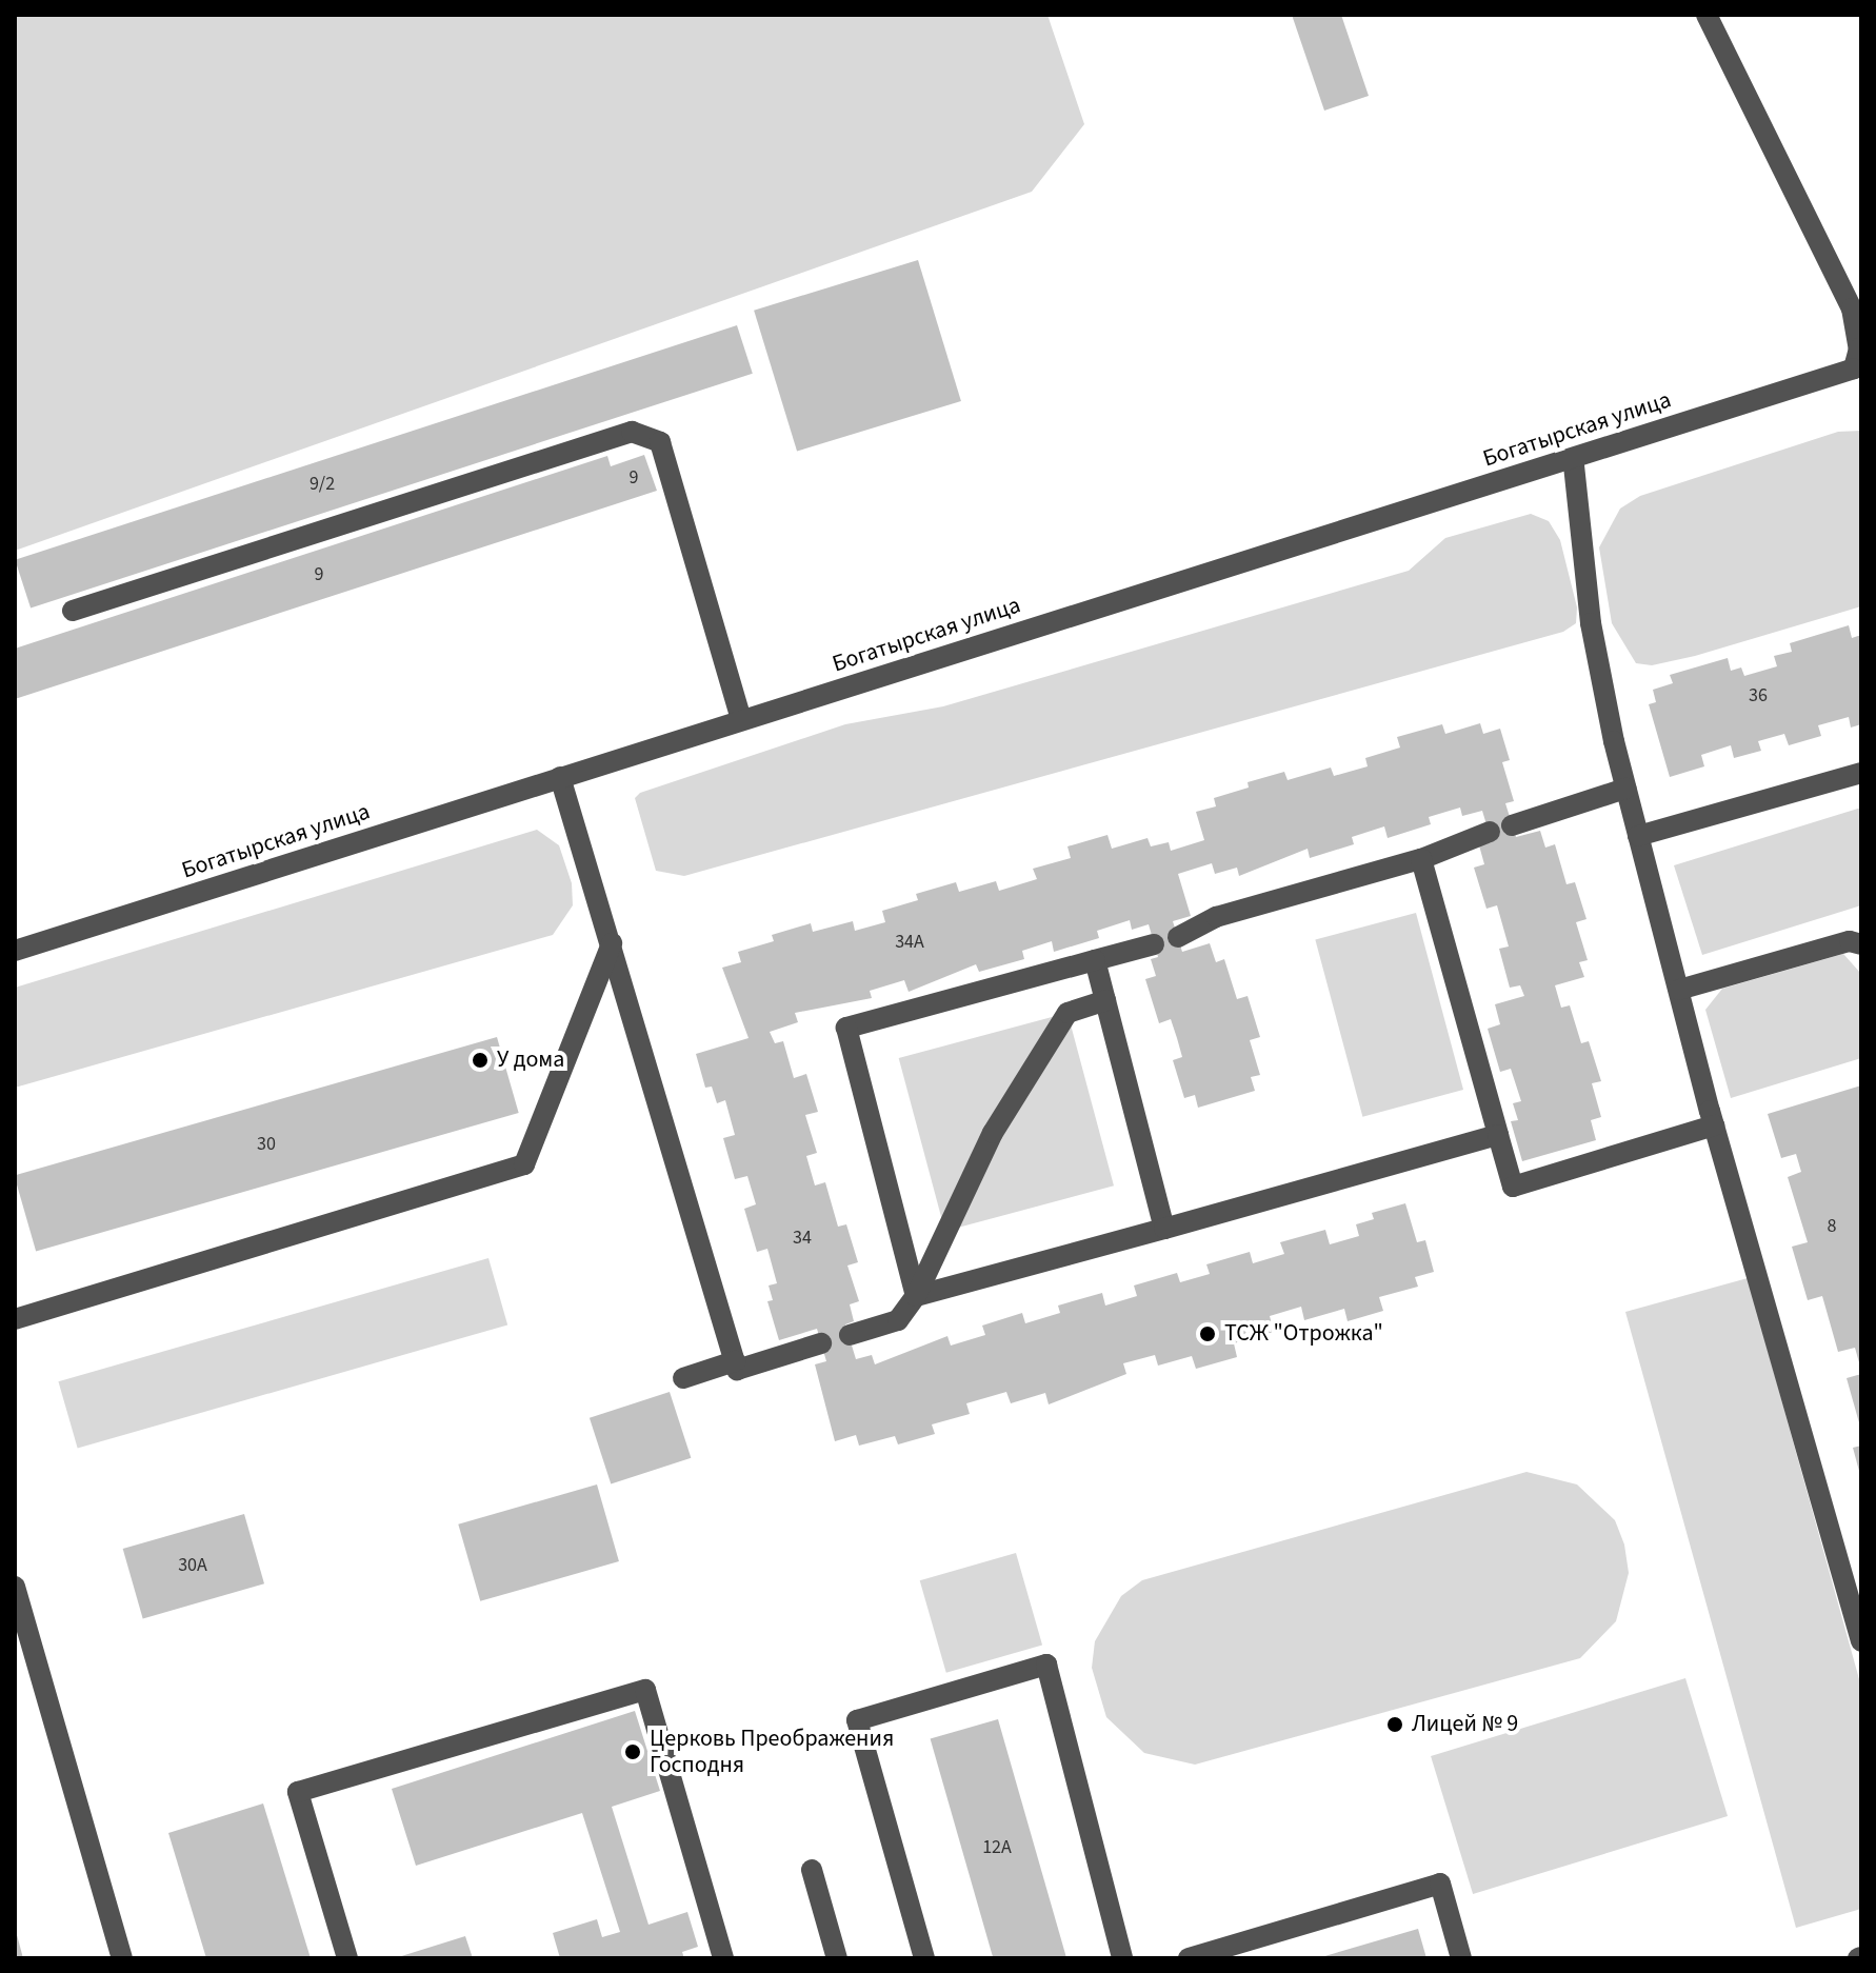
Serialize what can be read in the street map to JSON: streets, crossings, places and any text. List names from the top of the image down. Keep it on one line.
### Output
{"streets":{"street":["Богатырская улица"]},"places":["У дома","ТСЖ \"Отрожка\"","Лицей № 9","Церковь Преображения Господня"],"house_numbers":["9","9/2","9","36","34А","30","8","34","30А","12А"]}
